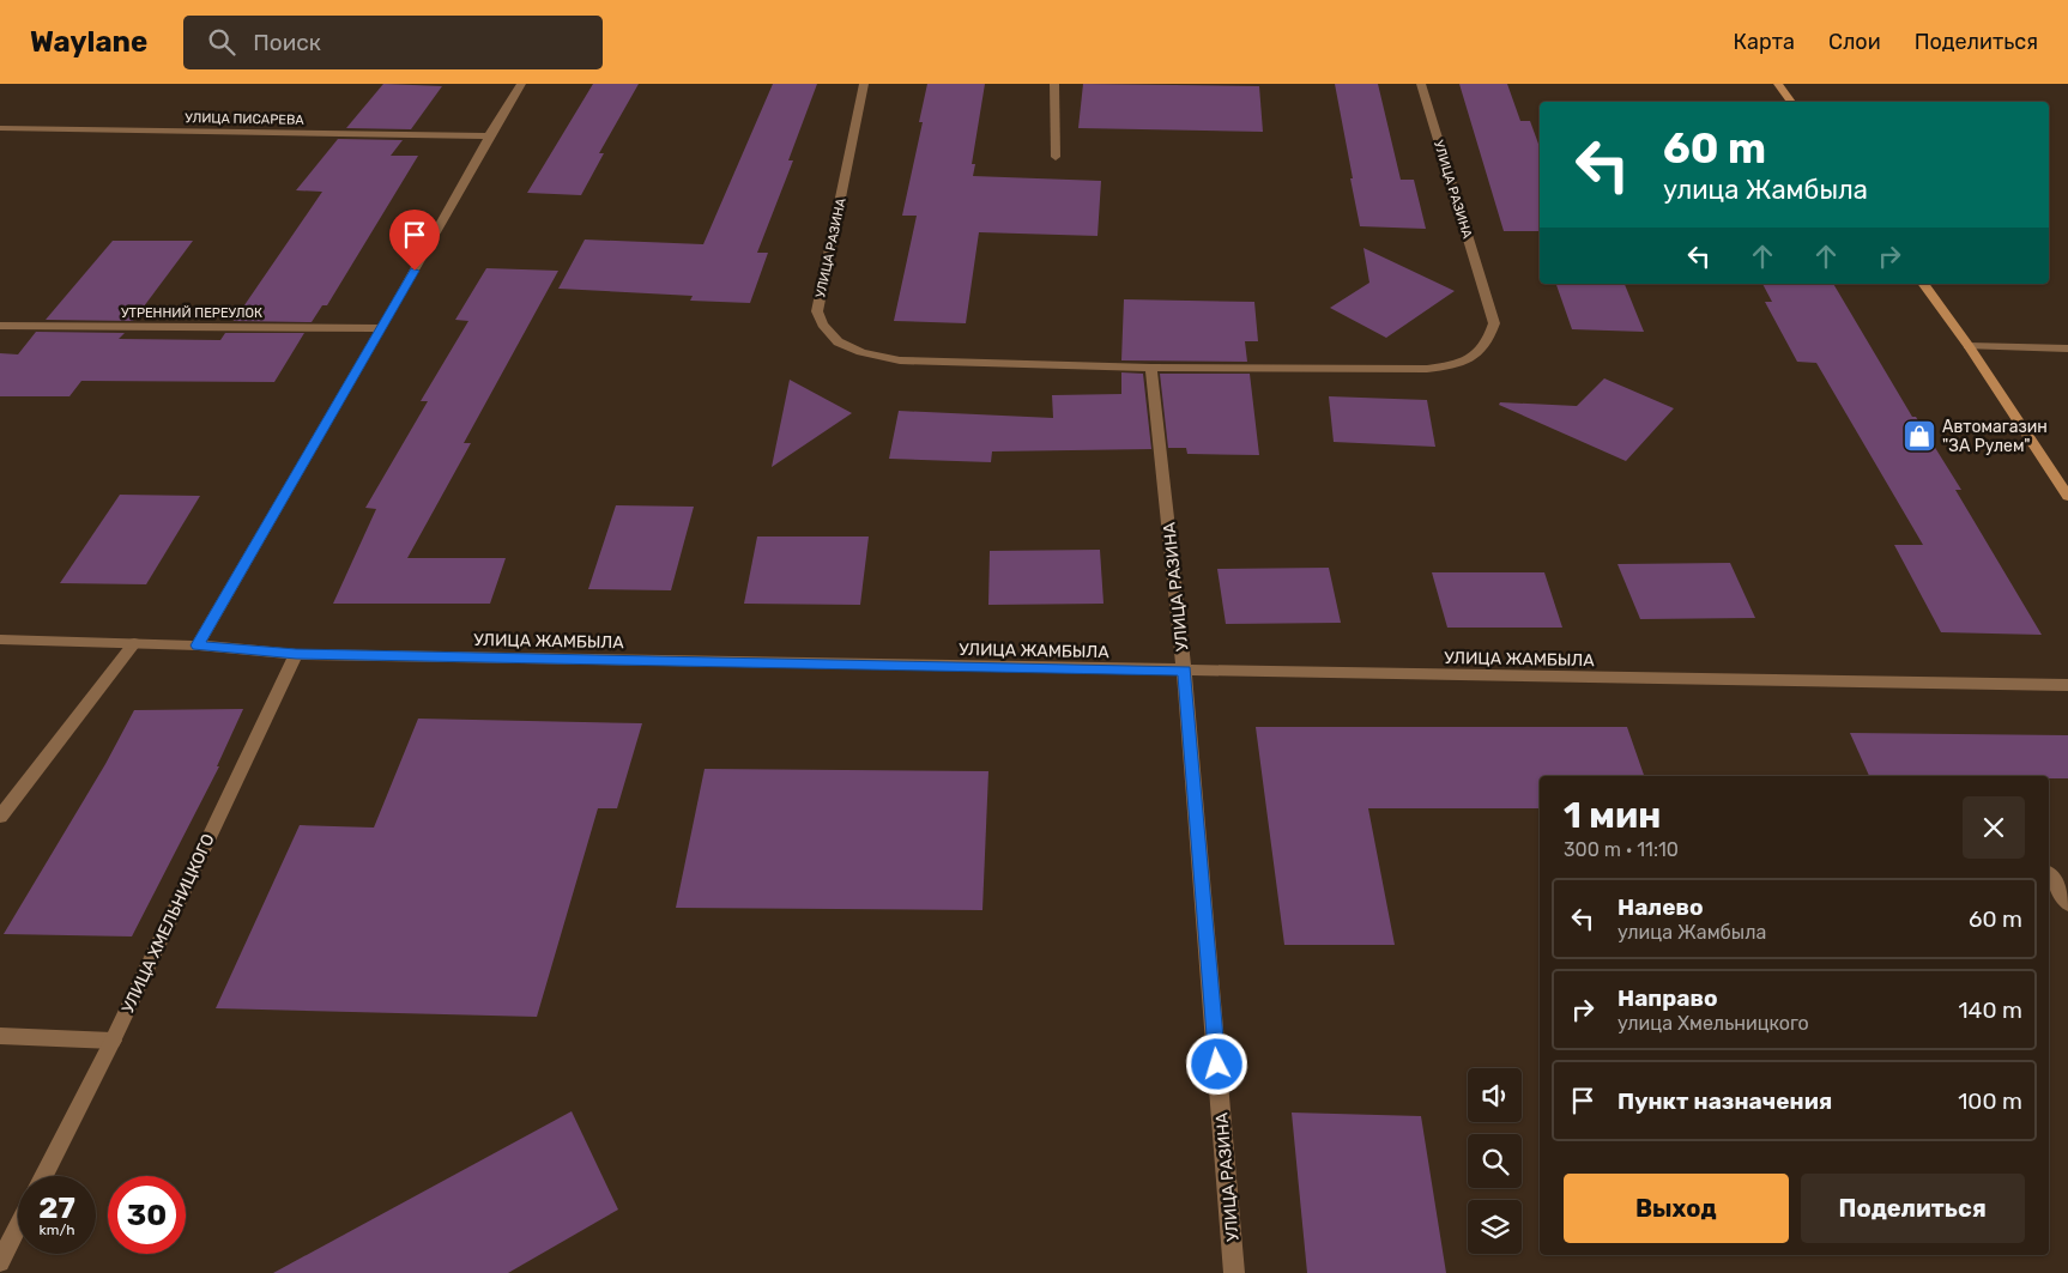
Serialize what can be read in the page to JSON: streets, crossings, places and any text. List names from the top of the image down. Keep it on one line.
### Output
{"streets":{"street":["УЛИЦА ПИСАРЕВА","УЛИЦА РАЗИНА","УТРЕННИЙ ПЕРЕУЛОК","УЛИЦА ЖАМБЫЛА","УЛИЦА ХМЕЛЬНИЦКОГО"]},"crossings":[["УЛИЦА РАЗИНА","УЛИЦА ЖАМБЫЛА"],["УЛИЦА ЖАМБЫЛА","УЛИЦА ХМЕЛЬНИЦКОГО"]],"places":{"shop":["Автомагазин \"ЗА Рулем\""]},"page":{"header":"Waylane","search":"Поиск","nav":["Карта","Слои","Поделиться"],"turn":["60 m","улица Жамбыла"],"heading":["1 мин","300 m · 11:10"],"list":[{"name":"Налево","note":"улица Жамбыла","value":"60 m"},{"name":"Направо","note":"улица Хмельницкого","value":"140 m"},{"name":"Пункт назначения","value":"100 m"}],"buttons":["Выход","Поделиться"],"speed":"27 km/h","limit":"30"}}
